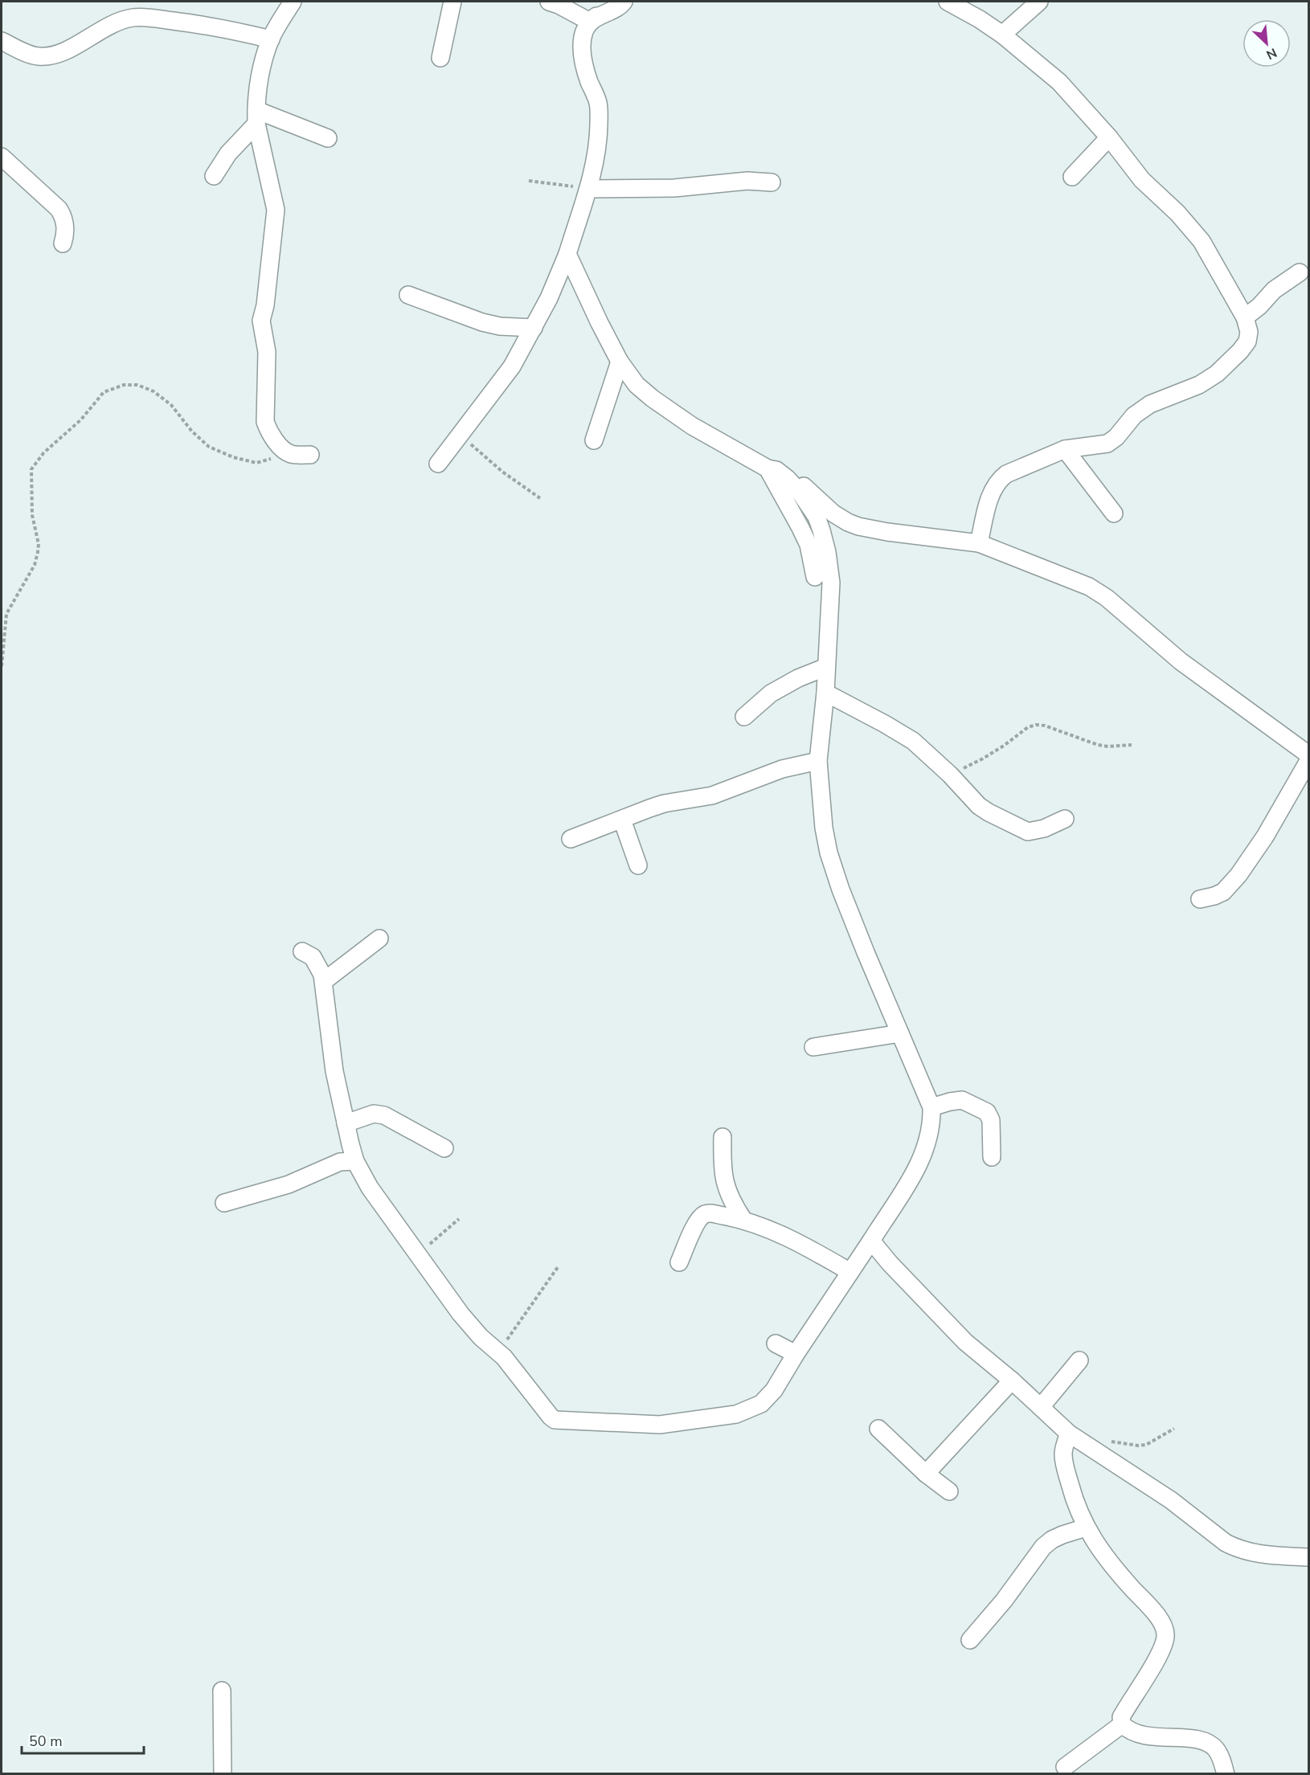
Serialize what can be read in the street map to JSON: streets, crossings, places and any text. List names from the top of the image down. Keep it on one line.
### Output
{"scale_bar":"50 m","north":"bottom right"}
